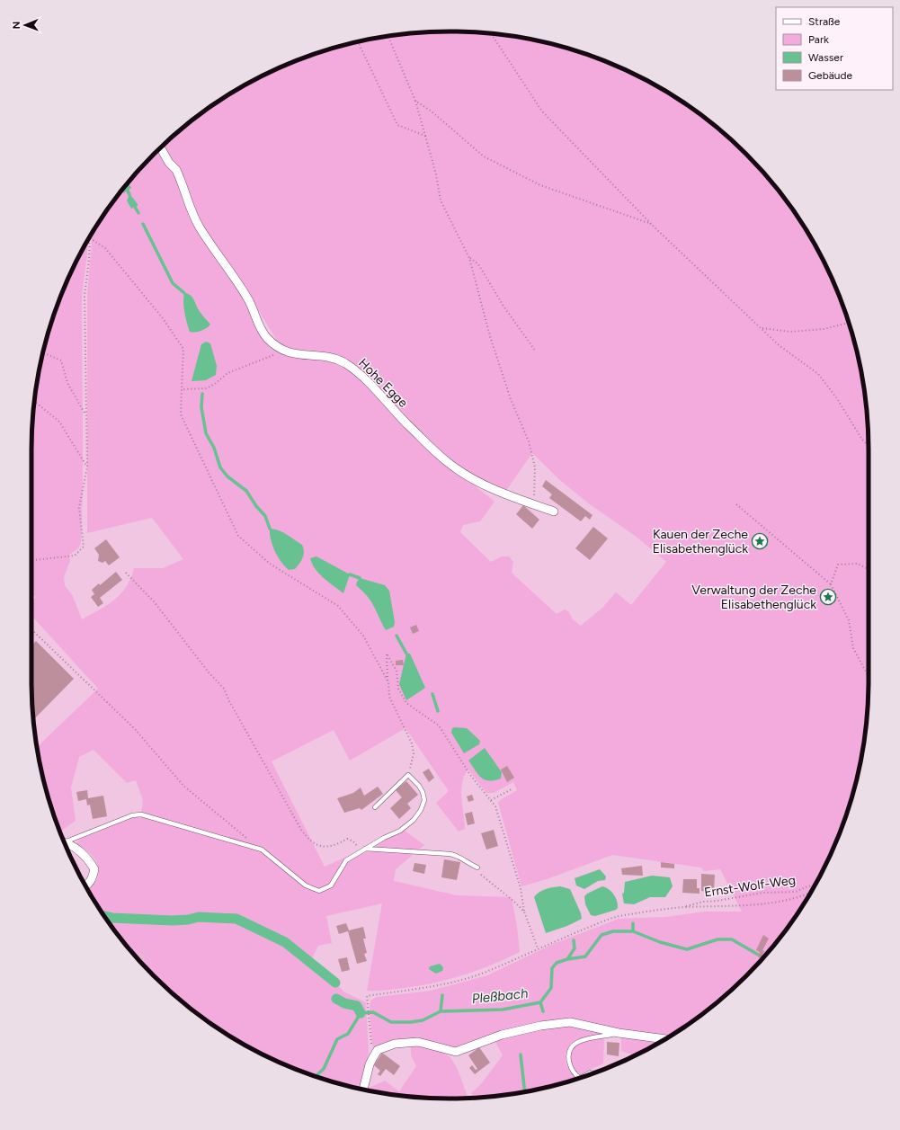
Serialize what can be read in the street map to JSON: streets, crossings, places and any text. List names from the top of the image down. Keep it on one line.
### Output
{"streets":{"street":["Hohe Egge"],"path":["Ernst-Wolf-Weg"]},"water":["Pleßbach"],"places":{"place":["Kauen der Zeche Elisabethenglück","Verwaltung der Zeche Elisabethenglück"]},"legend":["Straße","Park","Wasser","Gebäude"],"north":"left"}
